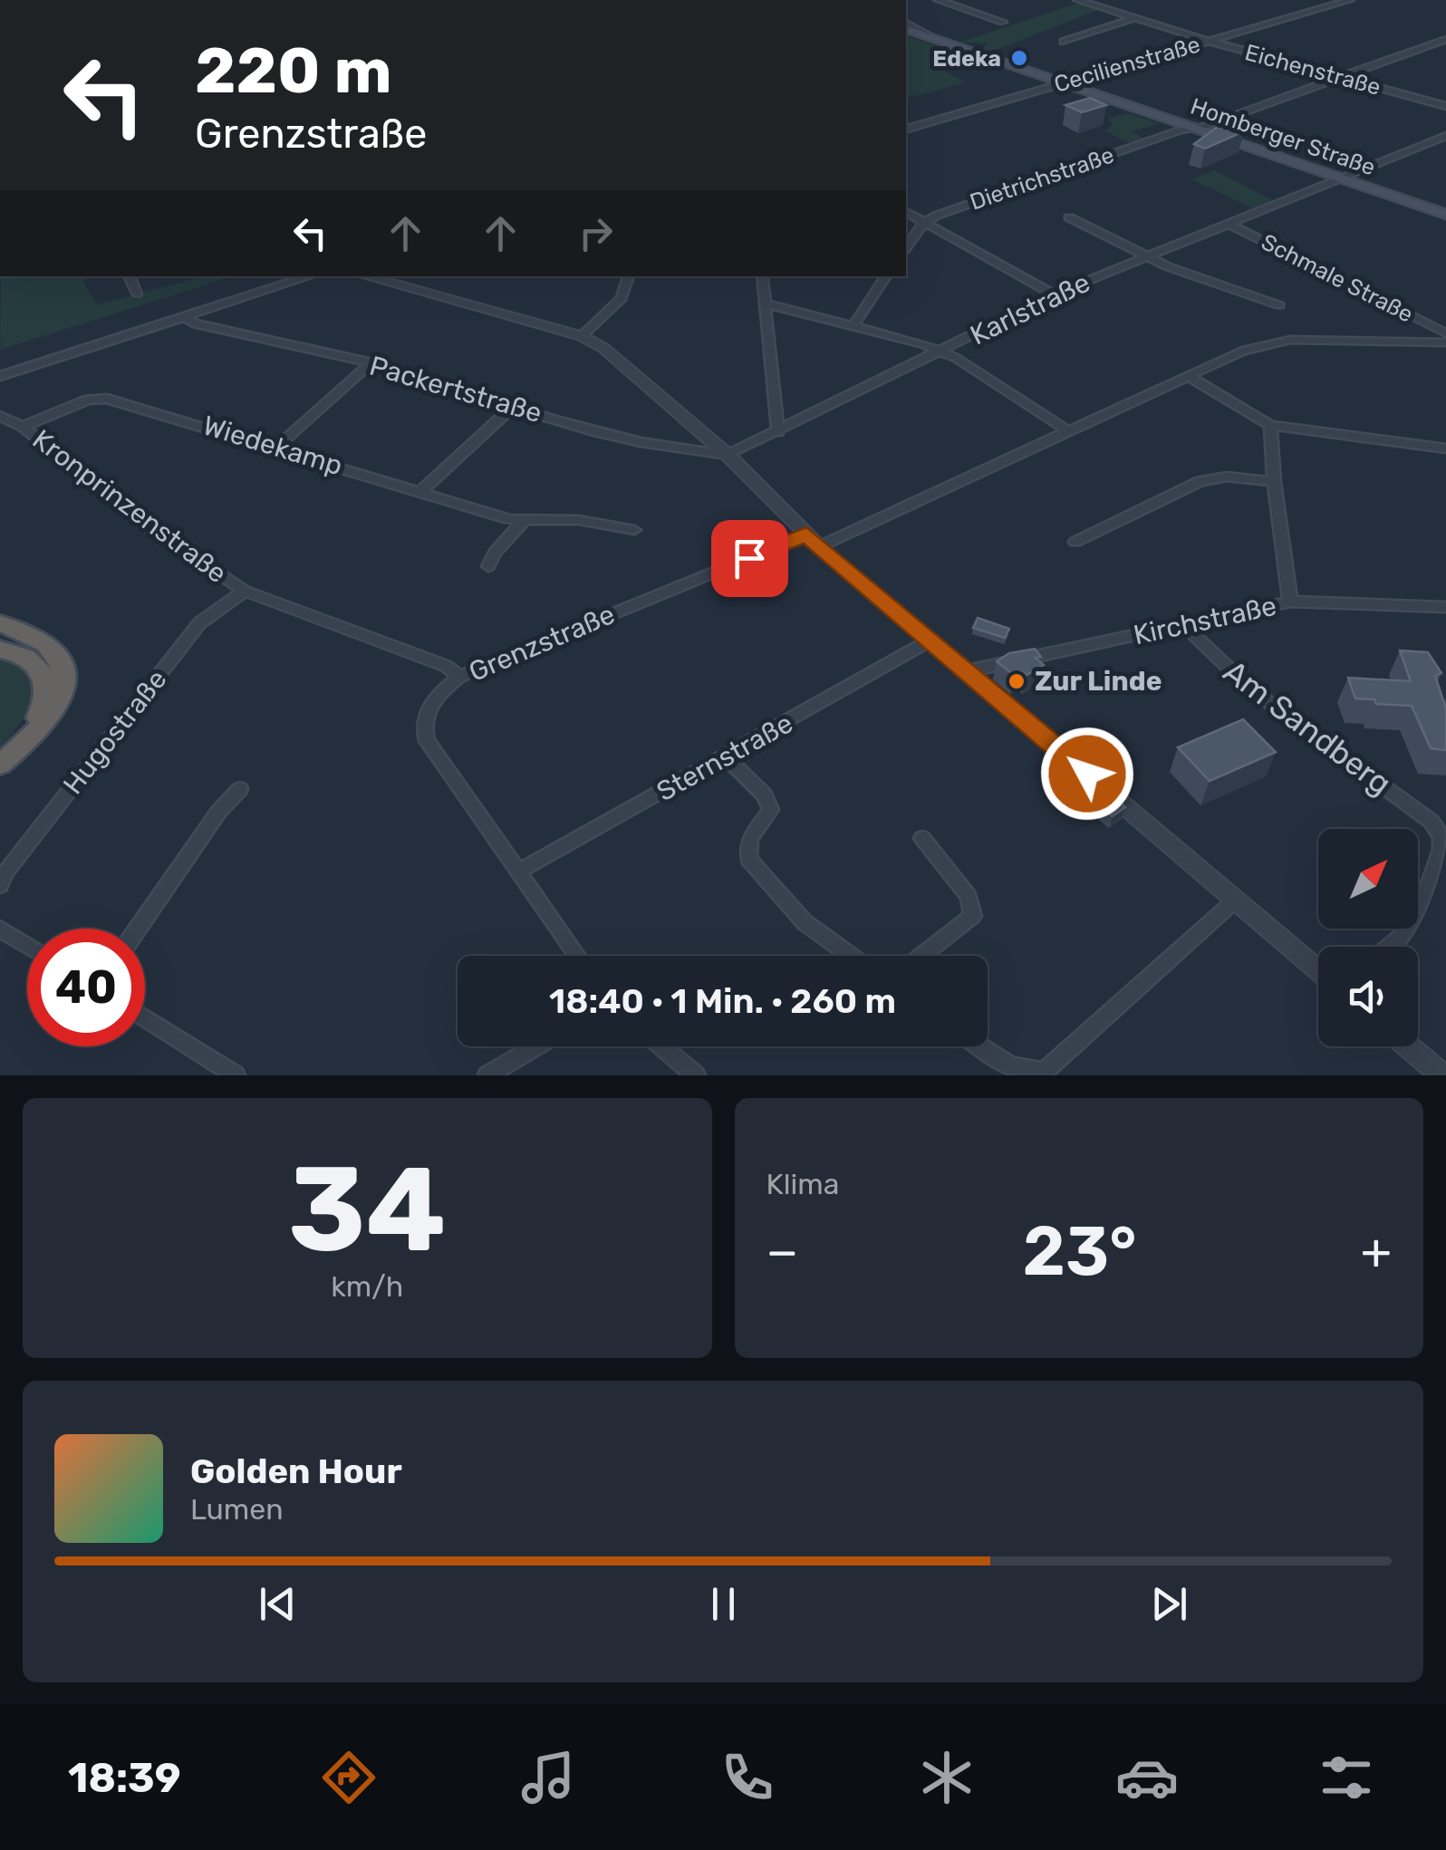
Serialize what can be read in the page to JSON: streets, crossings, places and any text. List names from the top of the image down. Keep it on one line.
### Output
{"streets":{"main road":["Homberger Straße"],"street":["Cecilienstraße","Eichenstraße","Dietrichstraße","Schmale Straße","Karlstraße","Packertstraße","Wiedekamp","Kronprinzenstraße","Kirchstraße","Grenzstraße","Am Sandberg","Hugostraße","Sternstraße"]},"crossings":[["Cecilienstraße","Eichenstraße"],["Cecilienstraße","Homberger Straße"],["Eichenstraße","Dietrichstraße"],["Homberger Straße","Dietrichstraße"],["Homberger Straße","Karlstraße"],["Schmale Straße","Karlstraße"],["Karlstraße","Packertstraße"],["Wiedekamp","Kronprinzenstraße"],["Kronprinzenstraße","Grenzstraße"],["Kronprinzenstraße","Hugostraße"],["Kirchstraße","Am Sandberg"],["Grenzstraße","Sternstraße"]],"places":["Edeka","Zur Linde"],"north":"top right","page":{"turn":["220 m","Grenzstraße"],"limit":"40","trip":"18:40 · 1 Min. · 260 m","tile":[["34","km/h"],"Klima"],"heat":["−","23°","+"],"song":["Golden Hour","Lumen"],"tabs":"18:39"}}
